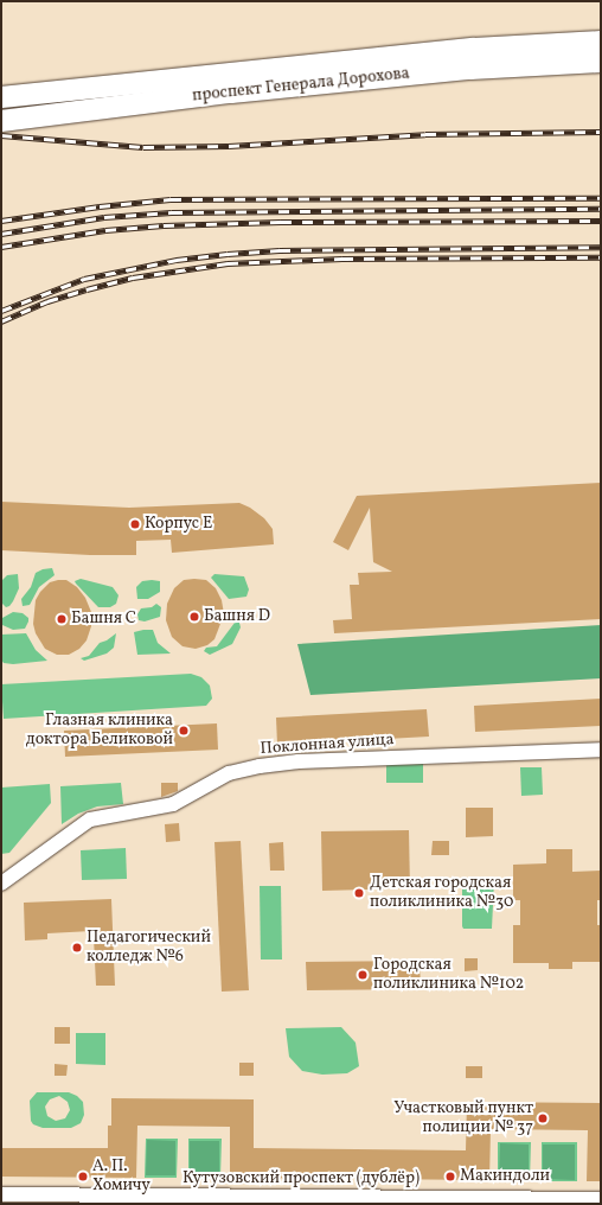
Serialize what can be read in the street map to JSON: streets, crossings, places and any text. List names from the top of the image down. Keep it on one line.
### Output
{"streets":{"main road":["проспект Генерала Дорохова"],"street":["Поклонная улица","Кутузовский проспект (дублёр)"]},"places":["Корпус E","Башня D","Башня C","Глазная клиника доктора Беликовой","Детская городская поликлиника №30","Педагогический колледж №6","Городская поликлиника №102","Участковый пункт полиции № 37","А. П. Хомичу","Макиндоли"]}
